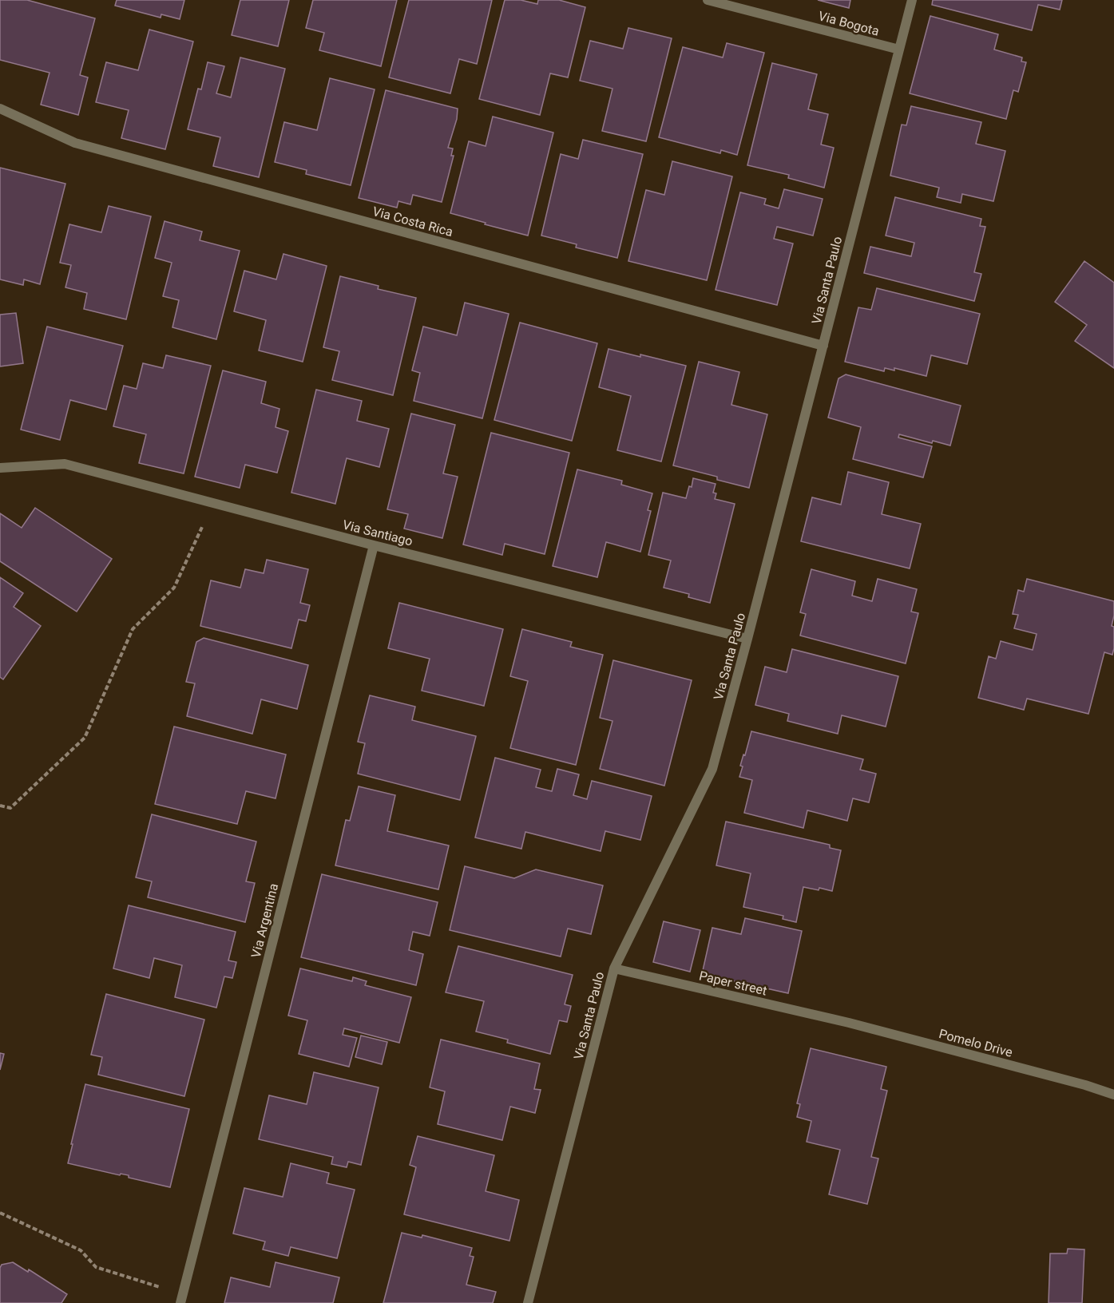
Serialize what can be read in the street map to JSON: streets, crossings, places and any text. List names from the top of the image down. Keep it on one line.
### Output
{"streets":{"street":["Via Bogota","Via Costa Rica","Via Santa Paulo","Via Santiago","Via Argentina","Paper street","Pomelo Drive"]},"crossings":[["Via Bogota","Via Santa Paulo"],["Via Costa Rica","Via Santa Paulo"],["Via Santa Paulo","Via Santiago"],["Via Santa Paulo","Paper street"],["Via Santiago","Via Argentina"],["Paper street","Pomelo Drive"]]}
